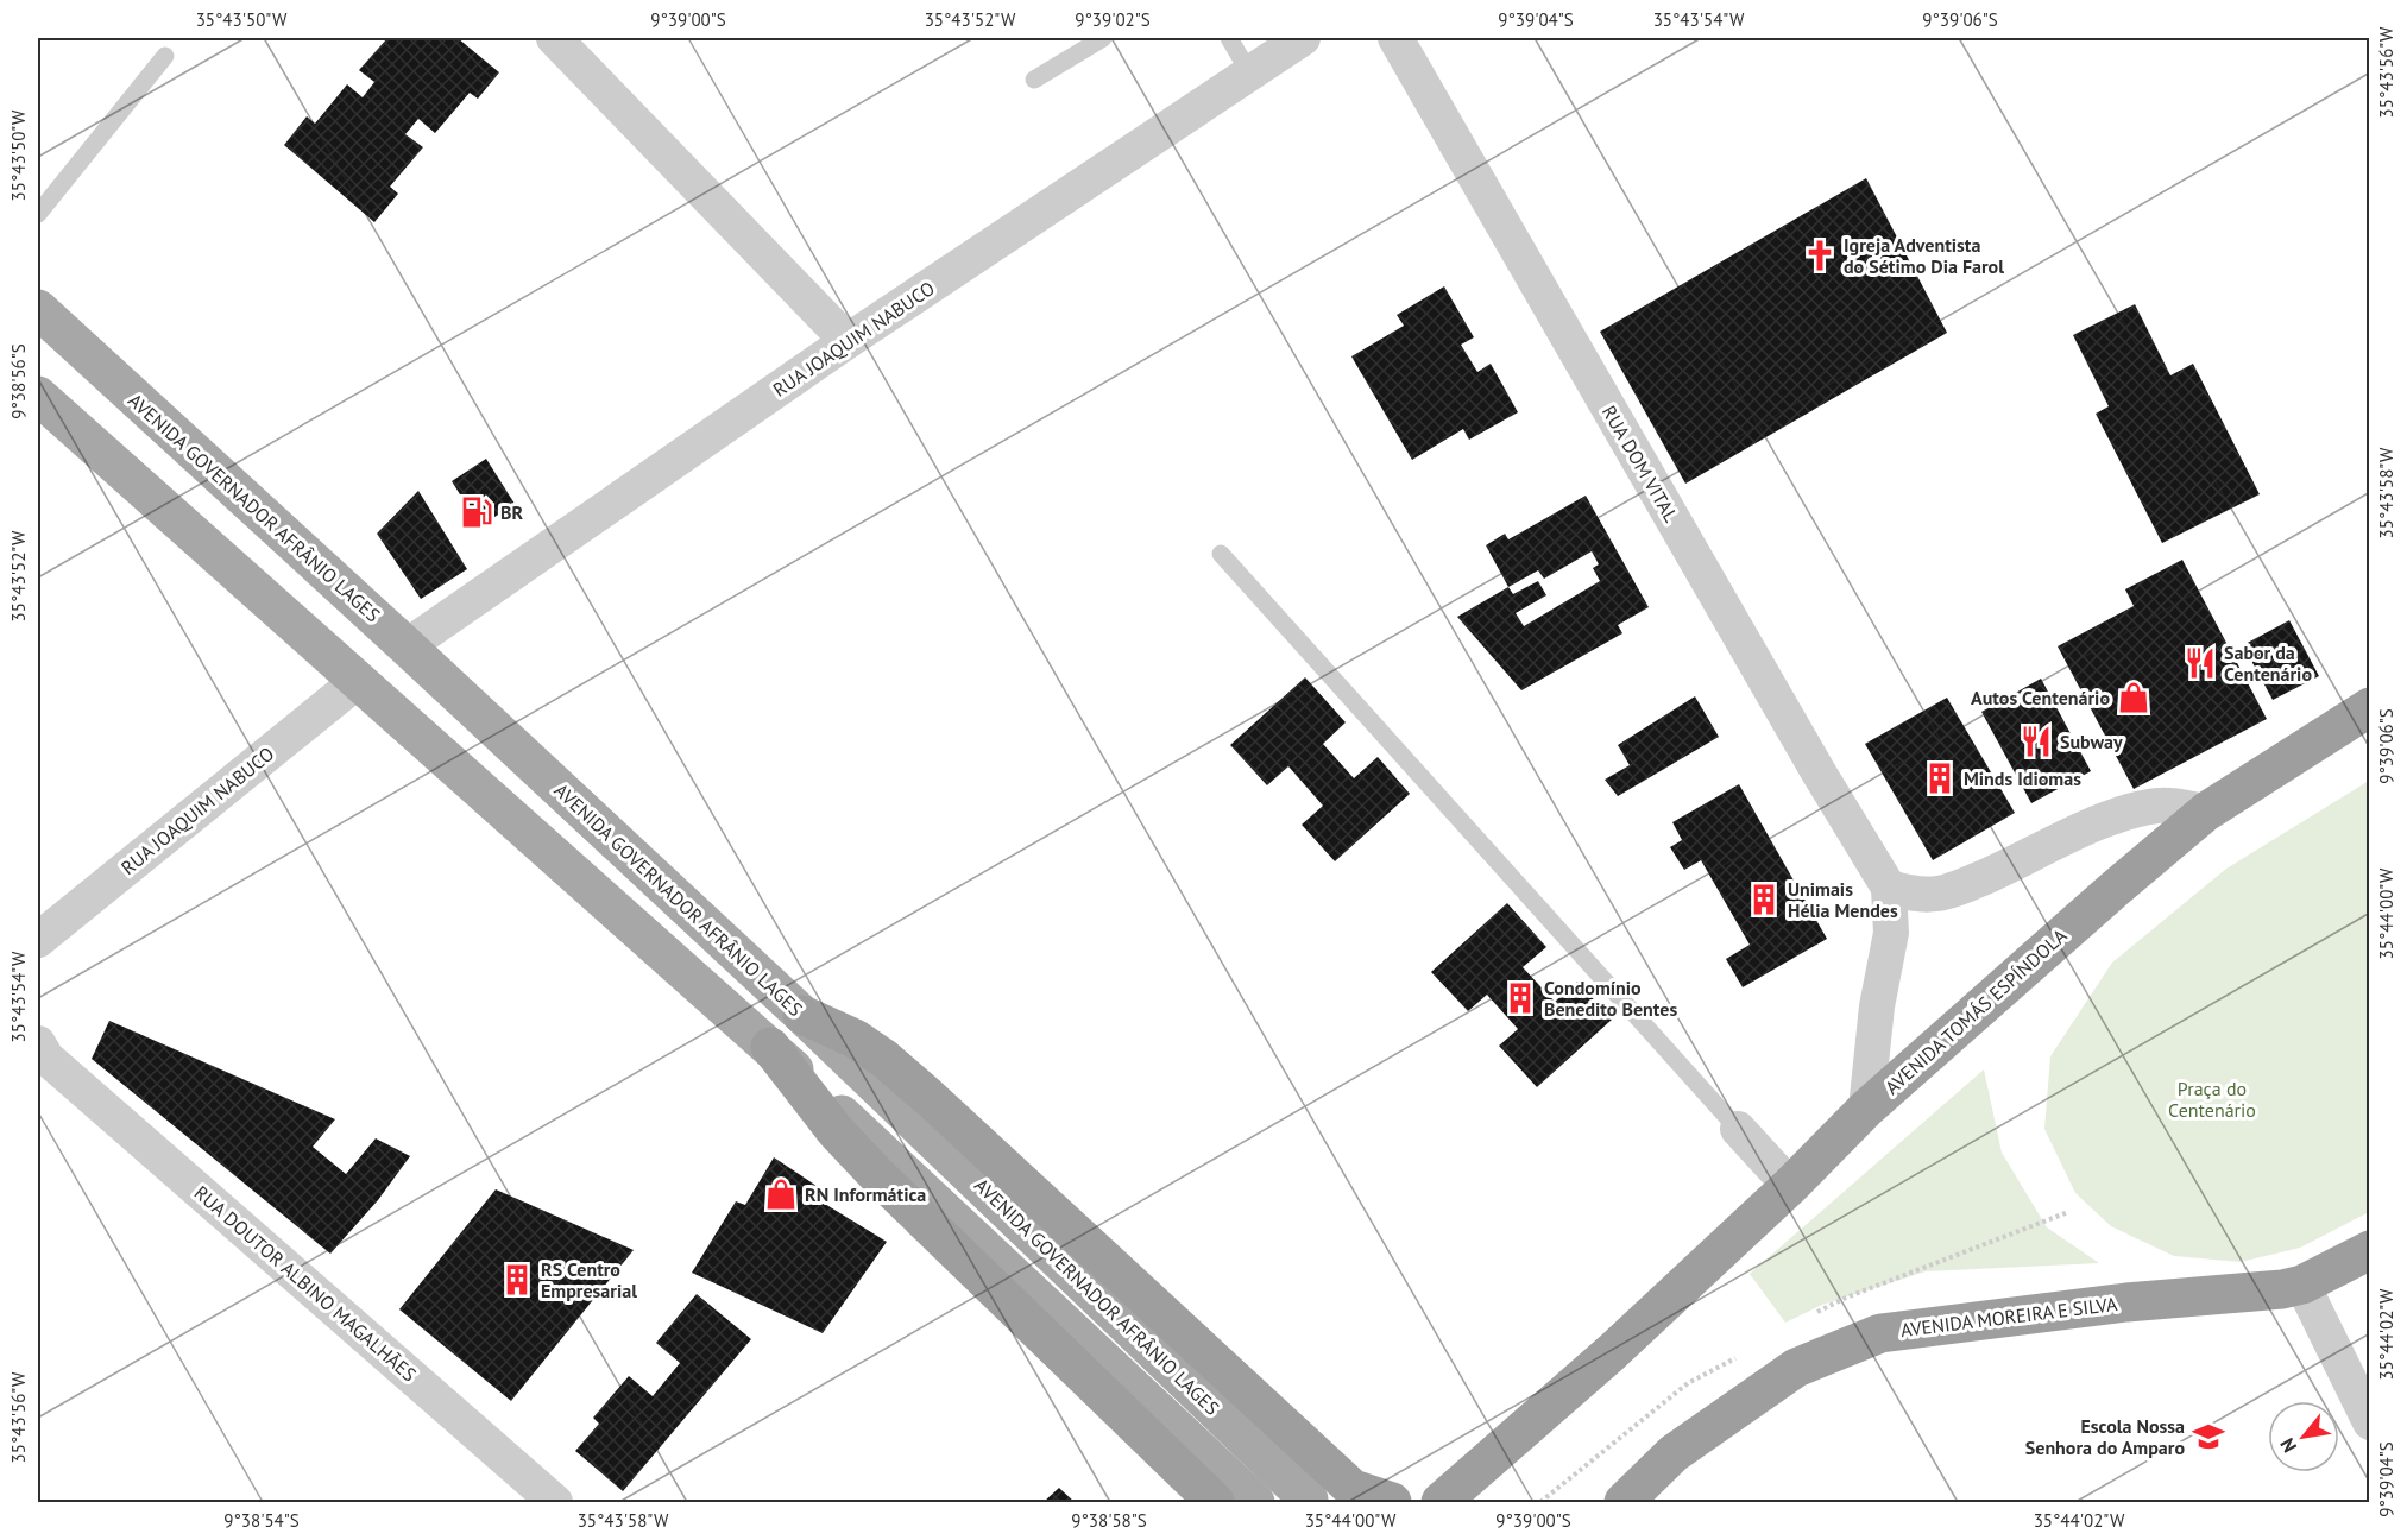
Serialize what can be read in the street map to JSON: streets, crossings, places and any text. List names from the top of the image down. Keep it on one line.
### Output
{"streets":{"highway":["AVENIDA TOMÁS ESPÍNDOLA","AVENIDA MOREIRA E SILVA"],"main road":["AVENIDA GOVERNADOR AFRÂNIO LAGES"],"street":["RUA JOAQUIM NABUCO","RUA DOM VITAL","RUA DOUTOR ALBINO MAGALHÃES"]},"crossings":[["RUA JOAQUIM NABUCO","AVENIDA GOVERNADOR AFRÂNIO LAGES"],["RUA DOM VITAL","AVENIDA TOMÁS ESPÍNDOLA"]],"parks":["Praça do Centenário"],"places":{"church":["Igreja Adventista do Sétimo Dia Farol"],"fuel station":["BR"],"restaurant":["Sabor da Centenário","Subway"],"shop":["Autos Centenário","RN Informática"],"building":["Minds Idiomas","Unimais Hélia Mendes","Condomínio Benedito Bentes","RS Centro Empresarial"],"school or university":["Escola Nossa Senhora do Amparo"]},"north":"bottom left","coordinates":["35°43'50\"W","9°39'00\"S","35°43'52\"W","9°39'02\"S","9°39'04\"S","35°43'54\"W","9°39'06\"S","35°43'56\"W","9°38'56\"S","35°43'58\"W","35°44'00\"W","35°44'02\"W","9°38'54\"S","9°38'58\"S"]}
